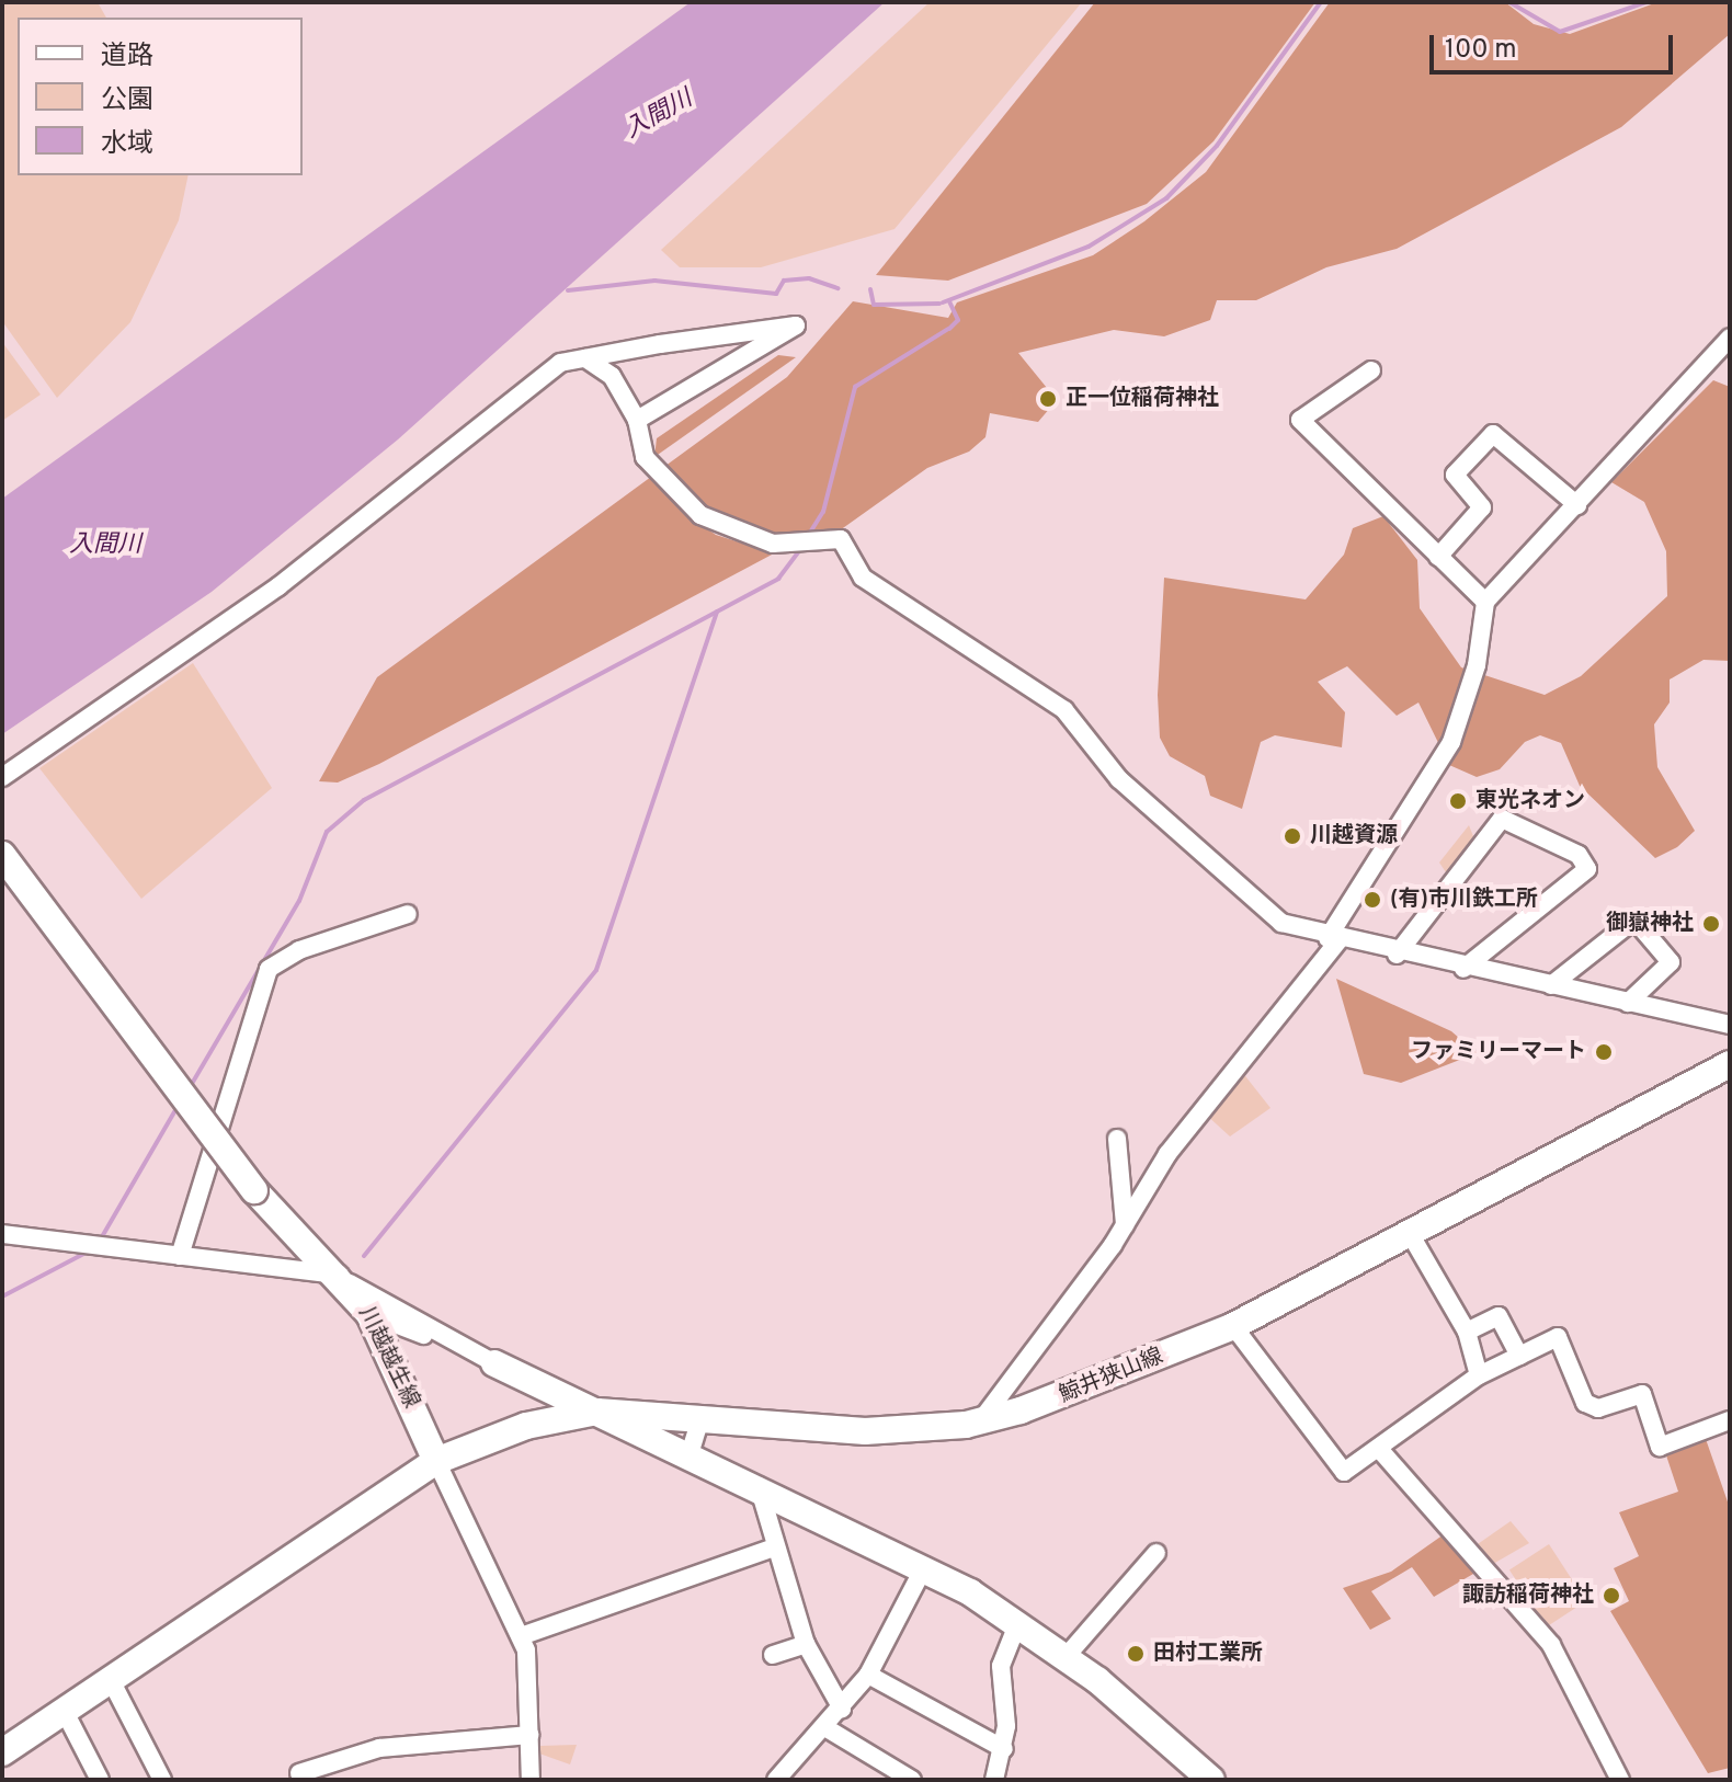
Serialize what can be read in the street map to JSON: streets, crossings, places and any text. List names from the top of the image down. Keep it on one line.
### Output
{"streets":{"main road":["川越越生線","鯨井狭山線"]},"crossings":[["川越越生線","鯨井狭山線"]],"water":["入間川"],"places":["正一位稲荷神社","東光ネオン","川越資源","(有)市川鉄工所","御嶽神社","ファミリーマート","諏訪稲荷神社","田村工業所"],"legend":["道路","公園","水域"],"scale_bar":"100 m"}
